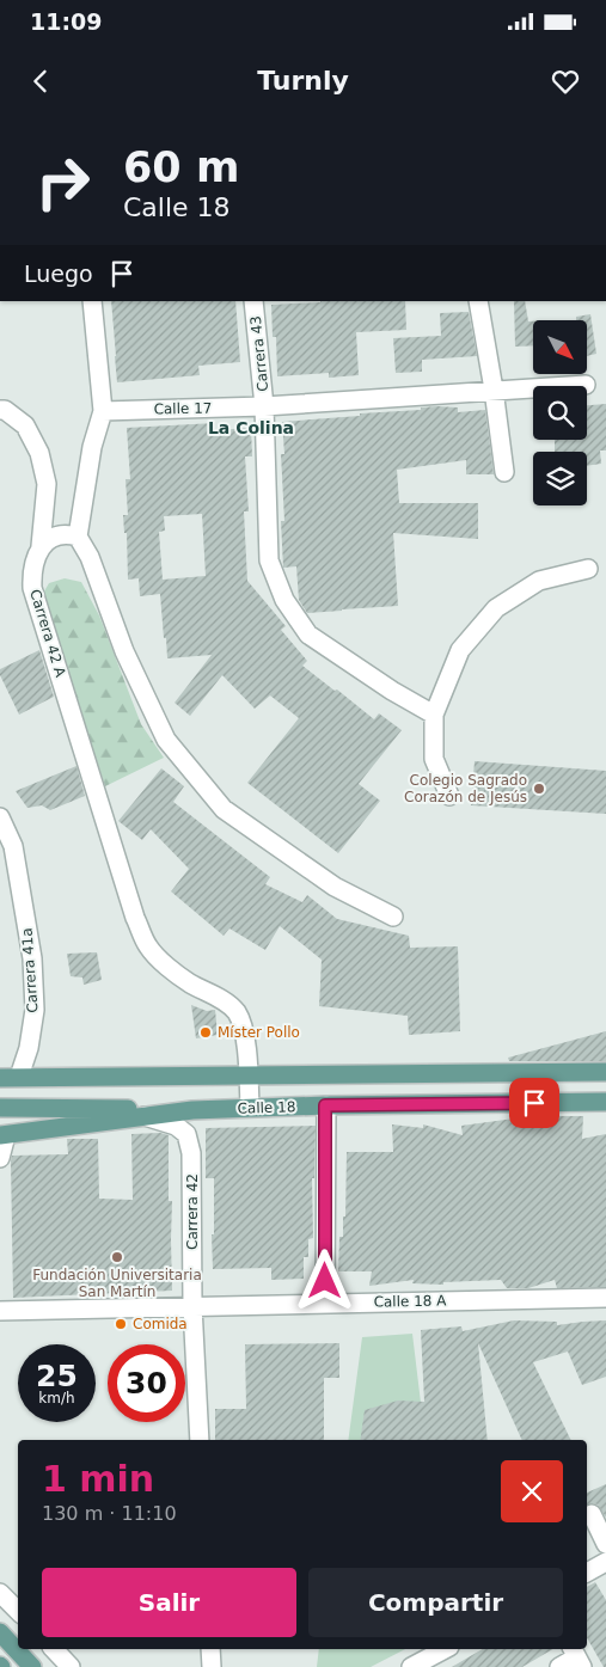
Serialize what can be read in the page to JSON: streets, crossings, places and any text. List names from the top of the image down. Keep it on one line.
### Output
{"streets":{"main road":["Calle 18"],"street":["Carrera 43","Calle 17","Carrera 42 A","Carrera 41a","Carrera 42","Calle 18 A"]},"crossings":[["Carrera 43","Calle 17"],["Carrera 42 A","Calle 18"],["Calle 18","Carrera 42"],["Carrera 42","Calle 18 A"]],"districts":["La Colina"],"places":["Colegio Sagrado Corazón de Jesús","Míster Pollo","Fundación Universitaria San Martín","Comida"],"north":"bottom right","page":{"status":"11:09","header":"Turnly","turn":["60 m","Calle 18"],"then":"Luego","speed":"25 km/h","limit":"30","heading":["1 min","130 m · 11:10"],"buttons":["Salir","Compartir"]}}
